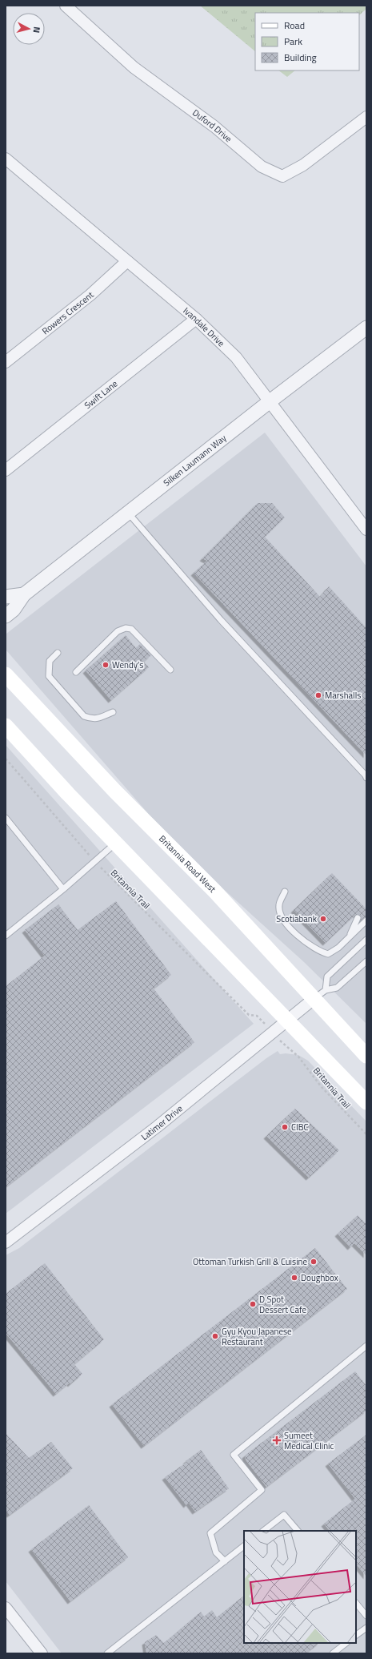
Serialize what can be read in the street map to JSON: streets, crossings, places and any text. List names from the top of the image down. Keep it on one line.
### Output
{"streets":{"main road":["Britannia Road West"],"street":["Duford Drive","Rowers Crescent","Ivandale Drive","Swift Lane","Silken Laumann Way","Latimer Drive"],"path":["Britannia Trail"]},"crossings":[["Rowers Crescent","Ivandale Drive"],["Ivandale Drive","Swift Lane"],["Ivandale Drive","Silken Laumann Way"],["Britannia Road West","Latimer Drive"]],"places":{"other":["Wendy's","Marshalls","Scotiabank","CIBC","Ottoman Turkish Grill & Cuisine","Doughbox","D Spot Dessert Cafe","Gyu Kyou Japanese Restaurant"],"health":["Sumeet Medical Clinic"]},"legend":["Road","Park","Building"],"north":"right"}
